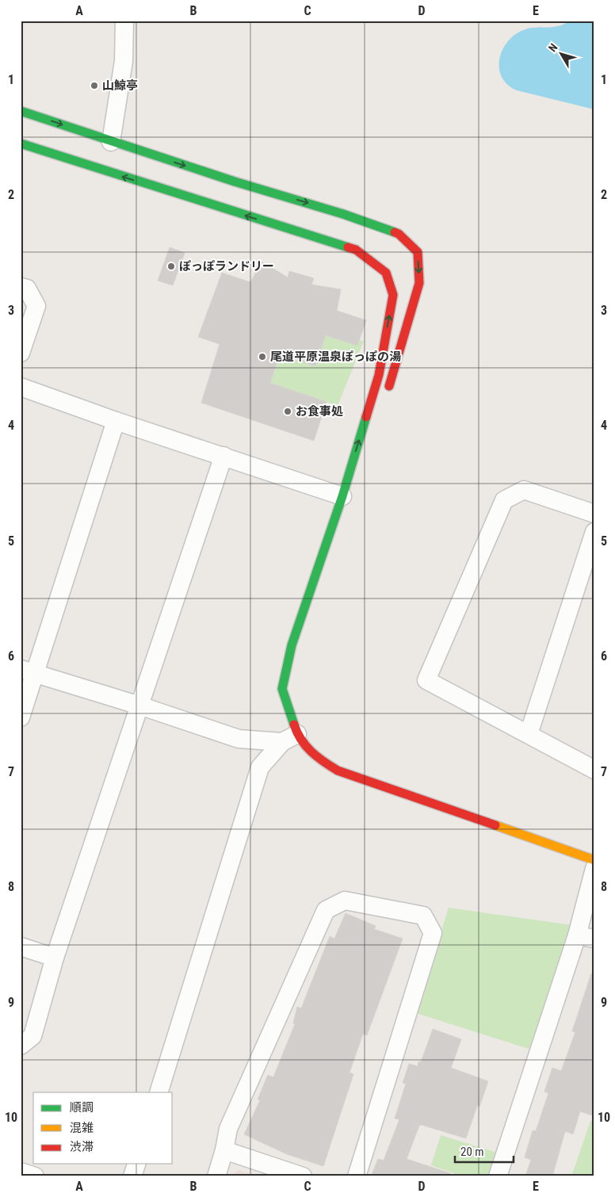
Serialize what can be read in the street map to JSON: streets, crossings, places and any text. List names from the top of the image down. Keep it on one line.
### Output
{"places":["山鯨亭","ぽっぽランドリー","尾道平原温泉ぽっぽの湯","お食事処"],"legend":["順調","混雑","渋滞"],"scale_bar":"20 m","north":"top left","grid":{"columns":["A","B","C","D","E"],"rows":["1","2","3","4","5","6","7","8","9","10"]}}
